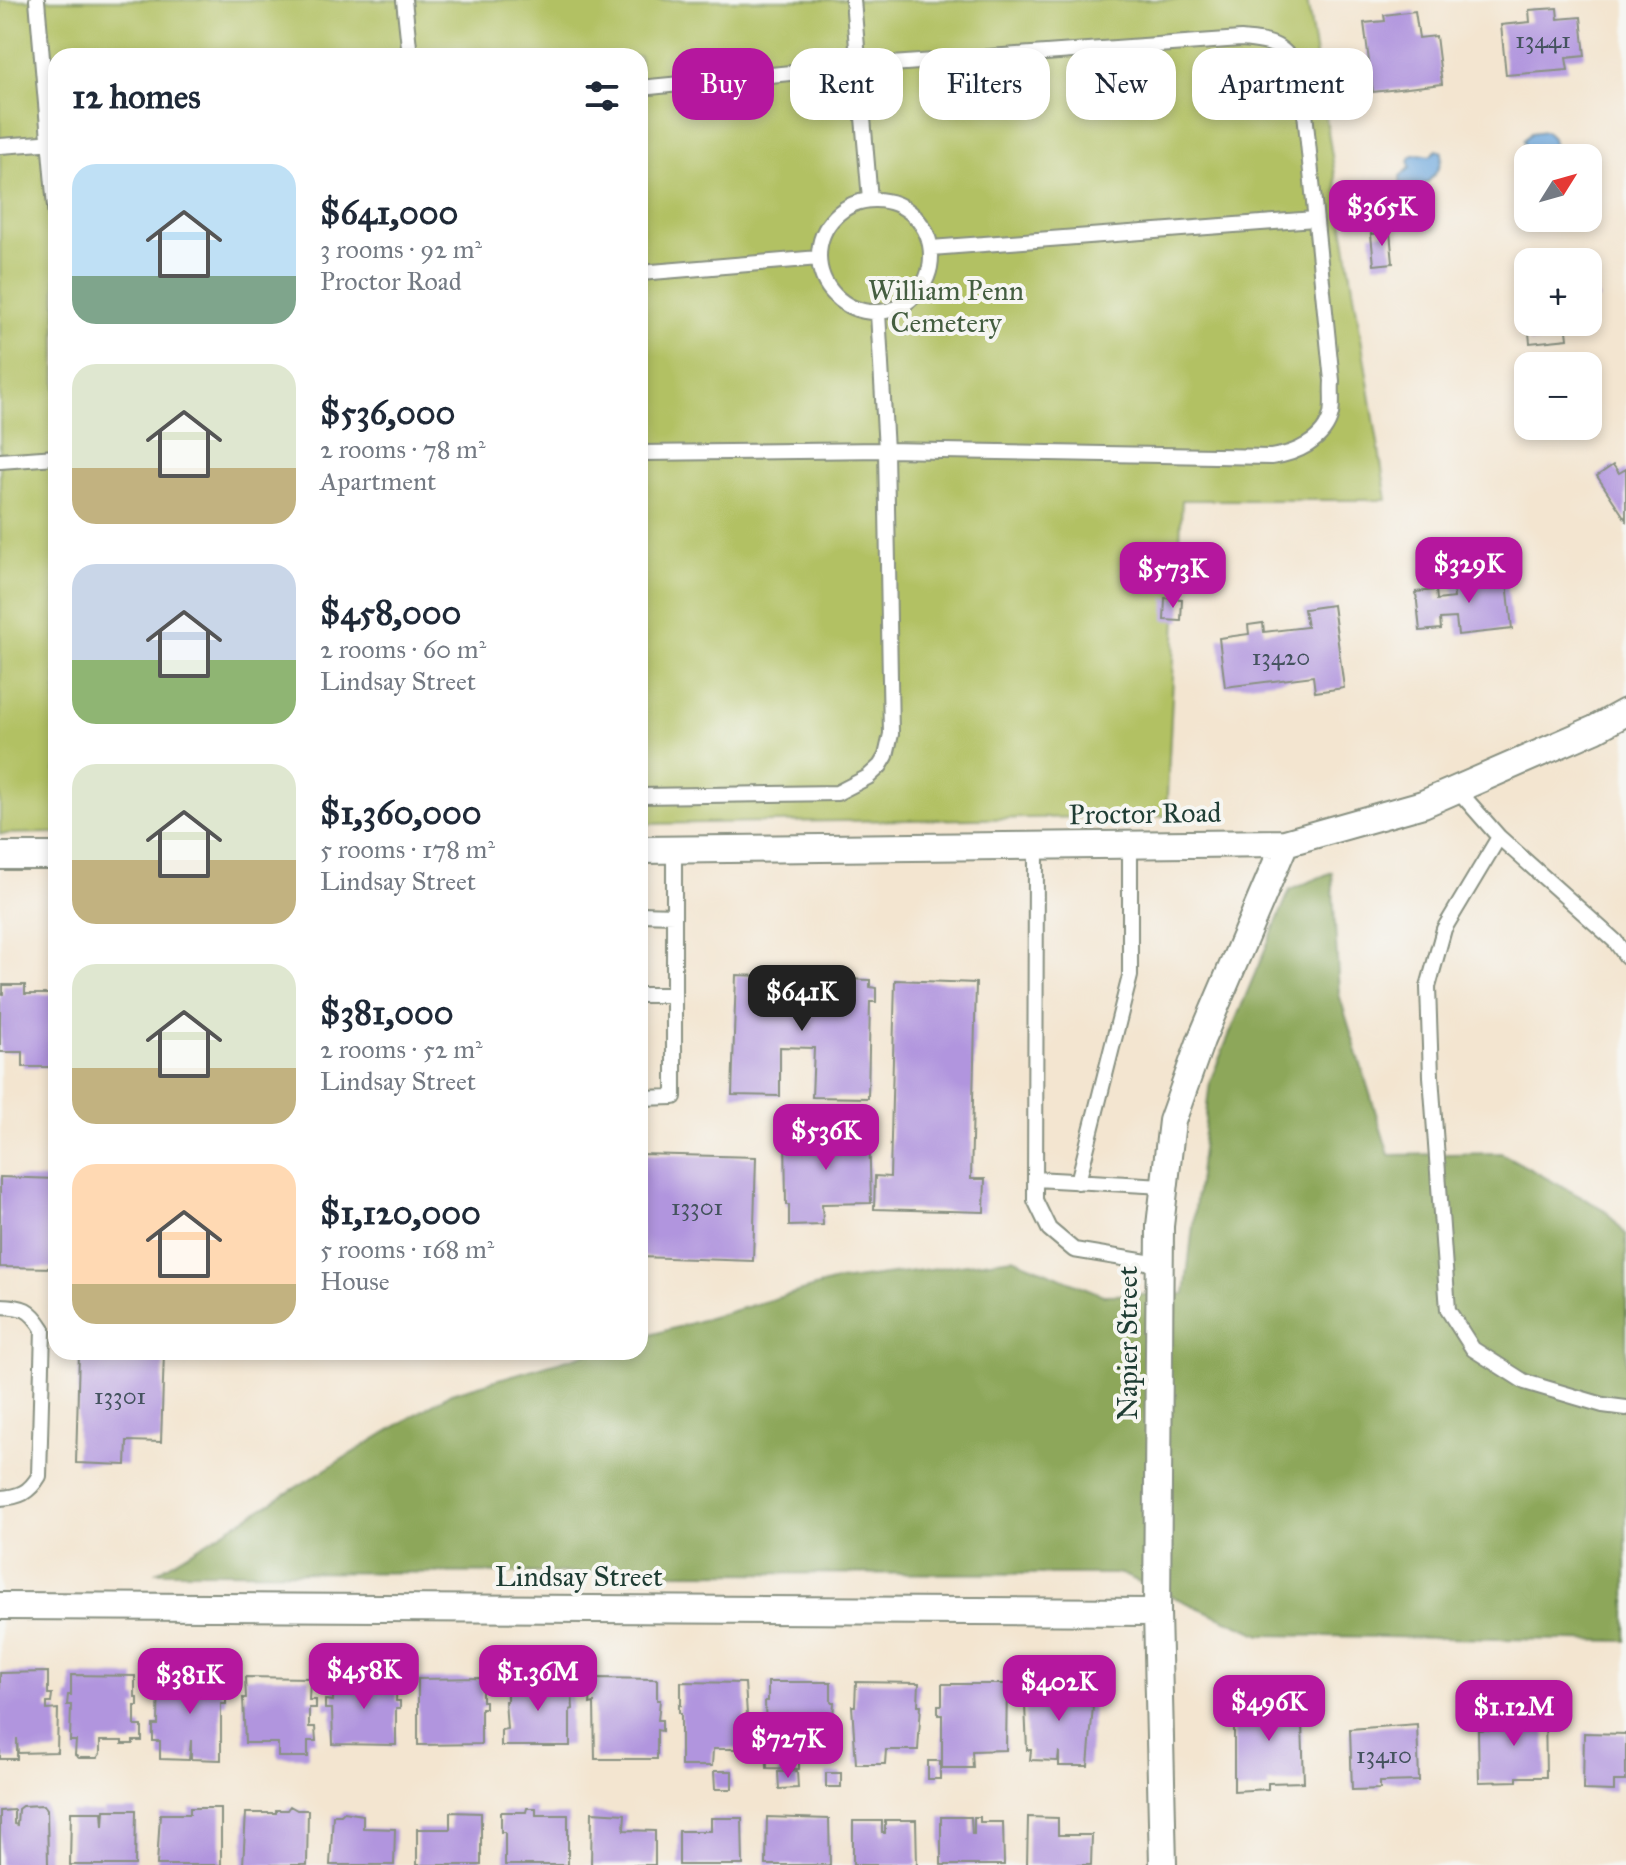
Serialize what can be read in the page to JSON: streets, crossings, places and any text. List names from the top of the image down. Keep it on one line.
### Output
{"streets":{"street":["Proctor Road","Napier Street","Lindsay Street"]},"crossings":[["Proctor Road","Napier Street"],["Napier Street","Lindsay Street"]],"parks":["William Penn Cemetery"],"house_numbers":["13441","13420","13301","13301","13410"],"north":"top right","page":{"chip":["Buy","Rent","Filters","New","Apartment"],"heading":"12 homes","map_buttons":["+","−"],"list":[{"name":"$641,000","note":"3 rooms · 92 m² · Proctor Road"},{"name":"$536,000","note":"2 rooms · 78 m² · Apartment"},{"name":"$458,000","note":"2 rooms · 60 m² · Lindsay Street"},{"name":"$1,360,000","note":"5 rooms · 178 m² · Lindsay Street"},{"name":"$381,000","note":"2 rooms · 52 m² · Lindsay Street"},{"name":"$1,120,000","note":"5 rooms · 168 m² · House"}],"price":["$365K","$329K","$573K","$641K","$536K","$458K","$1.36M","$381K","$402K","$496K","$1.12M","$727K"]}}
